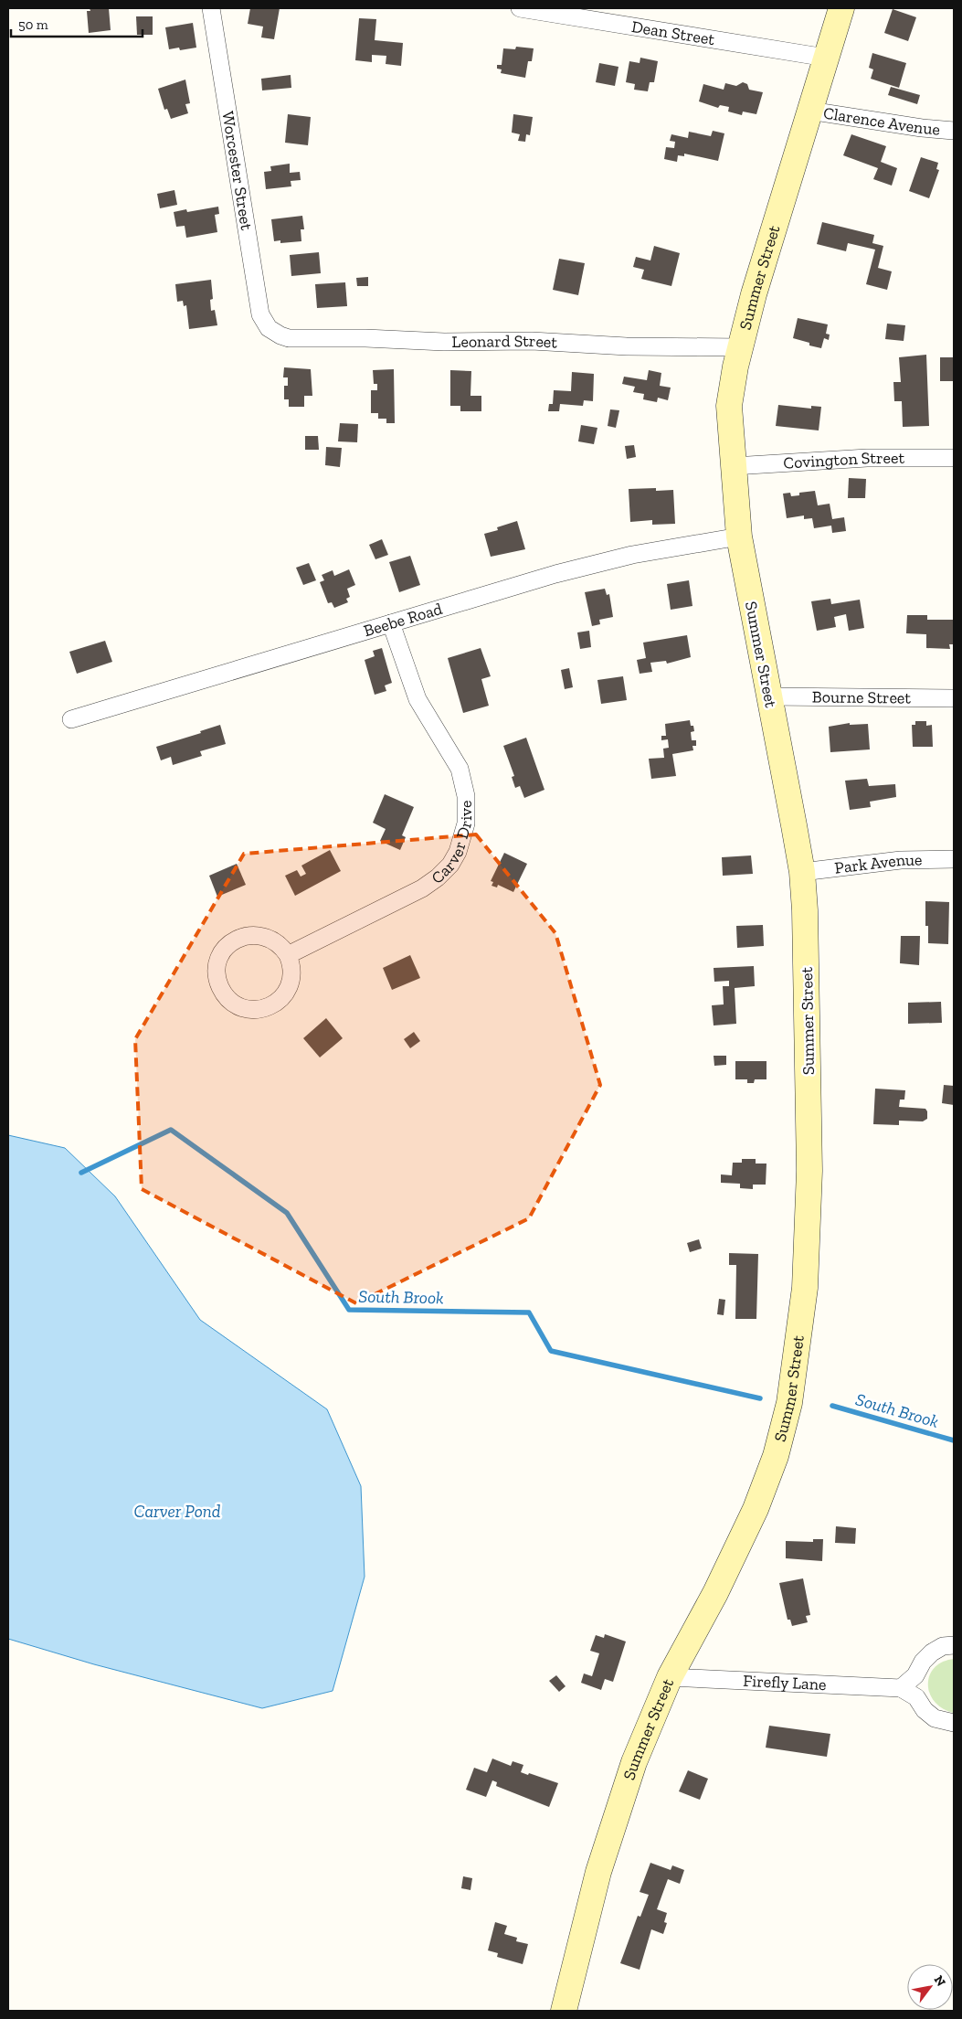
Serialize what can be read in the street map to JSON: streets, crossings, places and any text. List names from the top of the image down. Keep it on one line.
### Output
{"streets":{"main road":["Summer Street"],"street":["Dean Street","Clarence Avenue","Worcester Street","Leonard Street","Covington Street","Beebe Road","Bourne Street","Carver Drive","Park Avenue","Firefly Lane"]},"crossings":[["Dean Street","Summer Street"],["Clarence Avenue","Summer Street"],["Worcester Street","Leonard Street"],["Summer Street","Leonard Street"],["Summer Street","Covington Street"],["Summer Street","Beebe Road"],["Summer Street","Bourne Street"],["Summer Street","Park Avenue"],["Summer Street","Firefly Lane"],["Beebe Road","Carver Drive"]],"water":["South Brook","Carver Pond"],"scale_bar":"50 m","north":"top right"}
